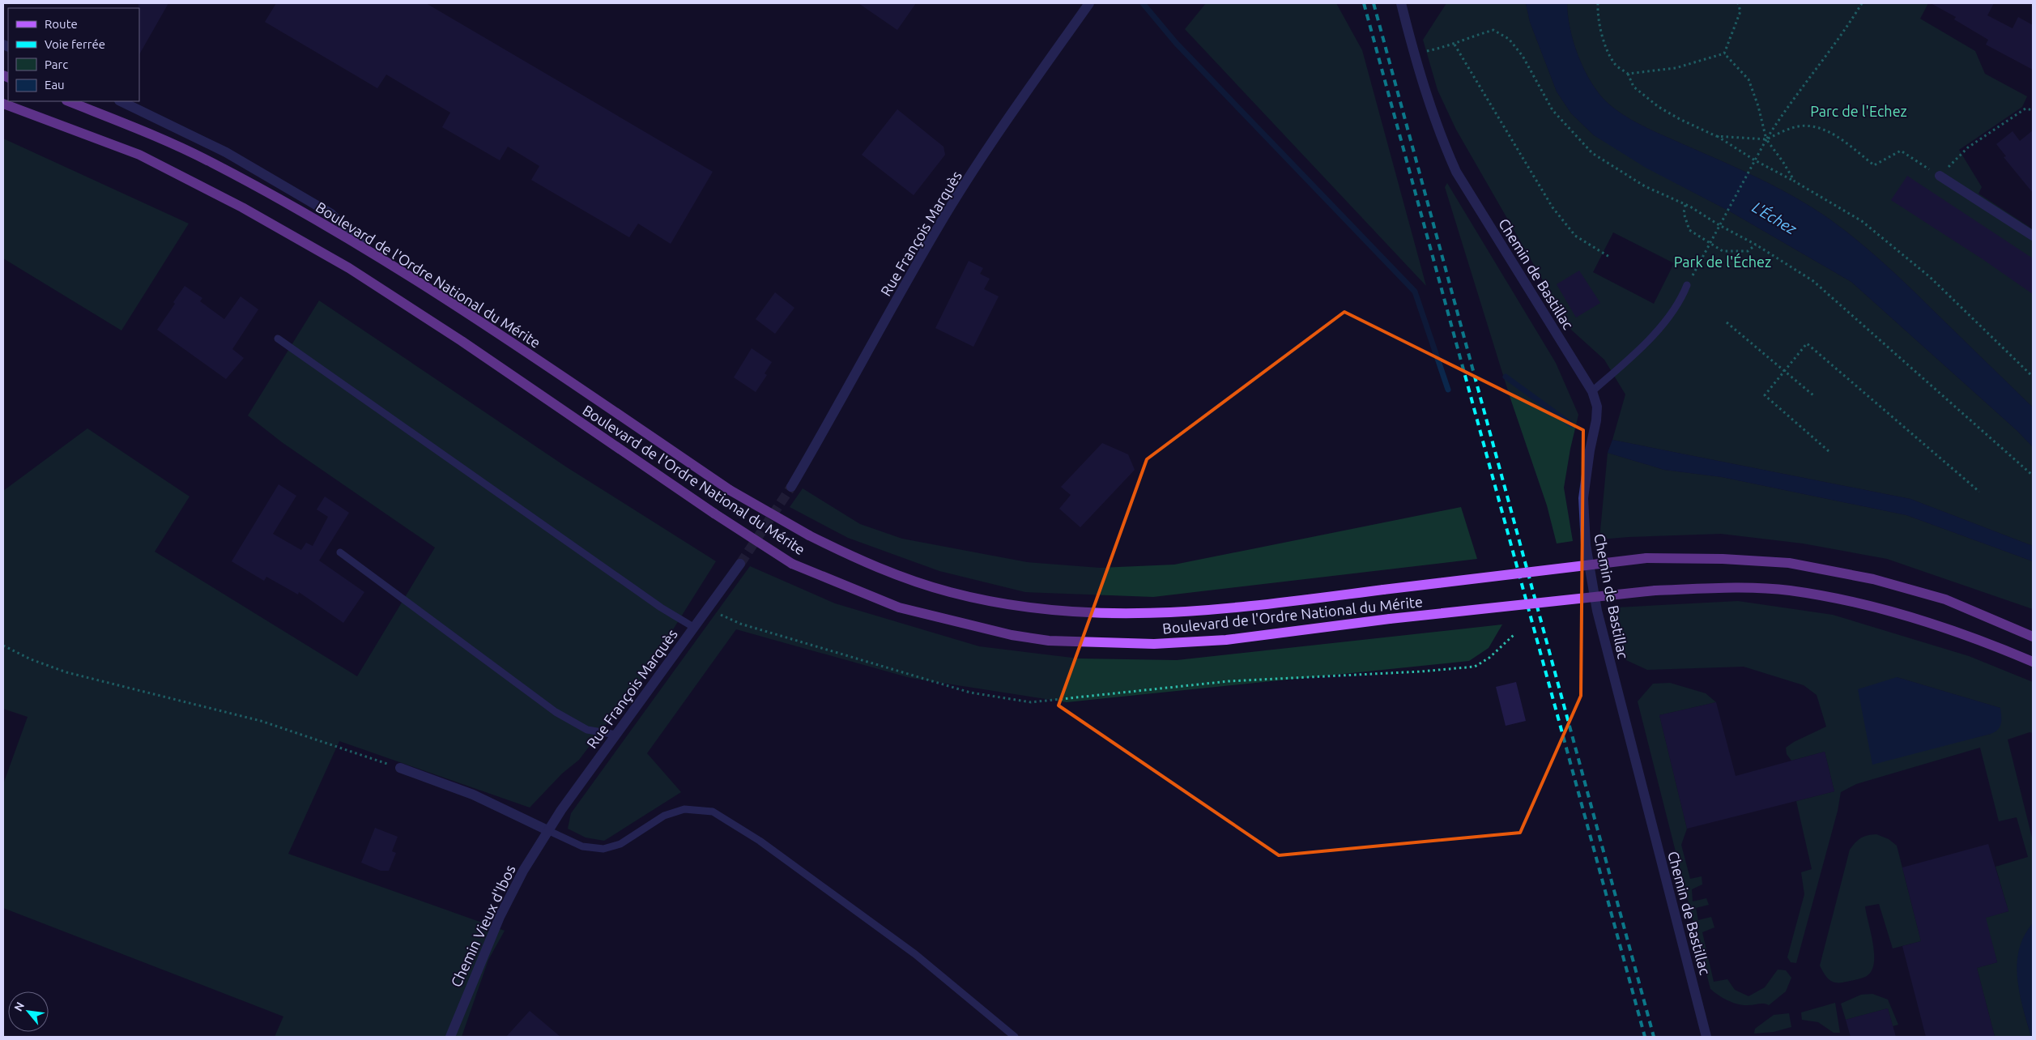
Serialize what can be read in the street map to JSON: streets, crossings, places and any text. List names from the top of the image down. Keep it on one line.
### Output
{"streets":{"main road":["Boulevard de l'Ordre National du Mérite"],"street":["Rue François Marquès","Chemin de Bastillac","Chemin Vieux d'Ibos"]},"crossings":[["Rue François Marquès","Chemin Vieux d'Ibos"]],"water":["L'Échez"],"parks":["Parc de l'Echez","Park de l'Échez"],"legend":["Route","Voie ferrée","Parc","Eau"],"north":"top left"}
